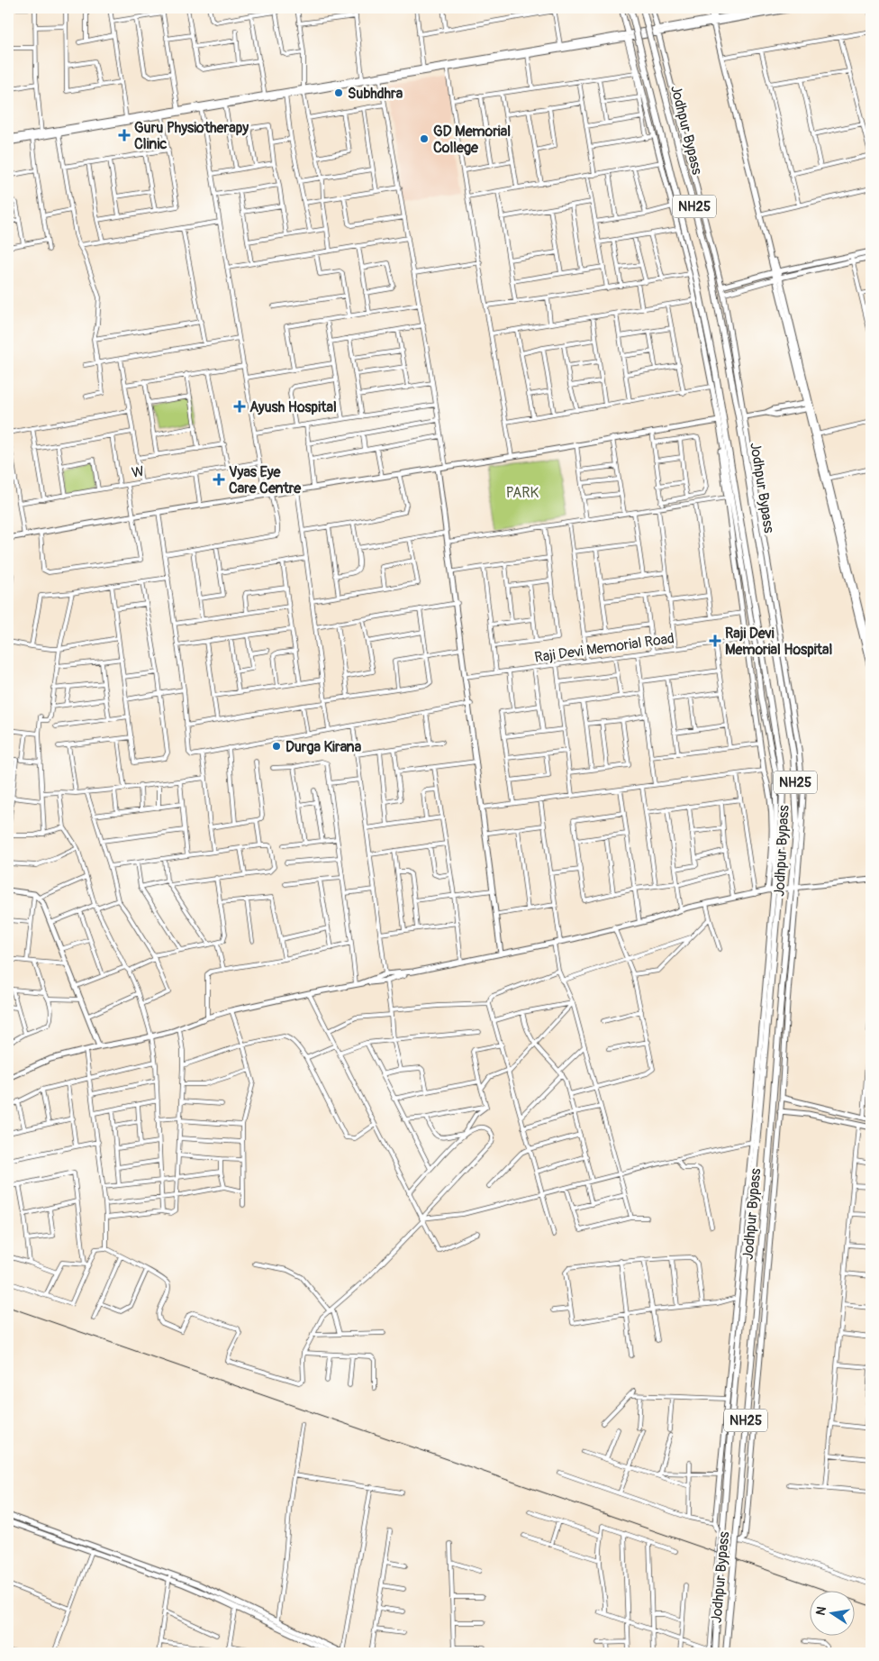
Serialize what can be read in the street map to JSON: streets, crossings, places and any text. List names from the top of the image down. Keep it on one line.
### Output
{"streets":{"highway":["Jodhpur Bypass","NH25"],"street":["W","Raji Devi Memorial Road"]},"parks":["PARK"],"places":{"other":["Subhdhra","GD Memorial College","Durga Kirana"],"health":["Guru Physiotherapy Clinic","Ayush Hospital","Vyas Eye Care Centre","Raji Devi Memorial Hospital"]},"north":"left"}
